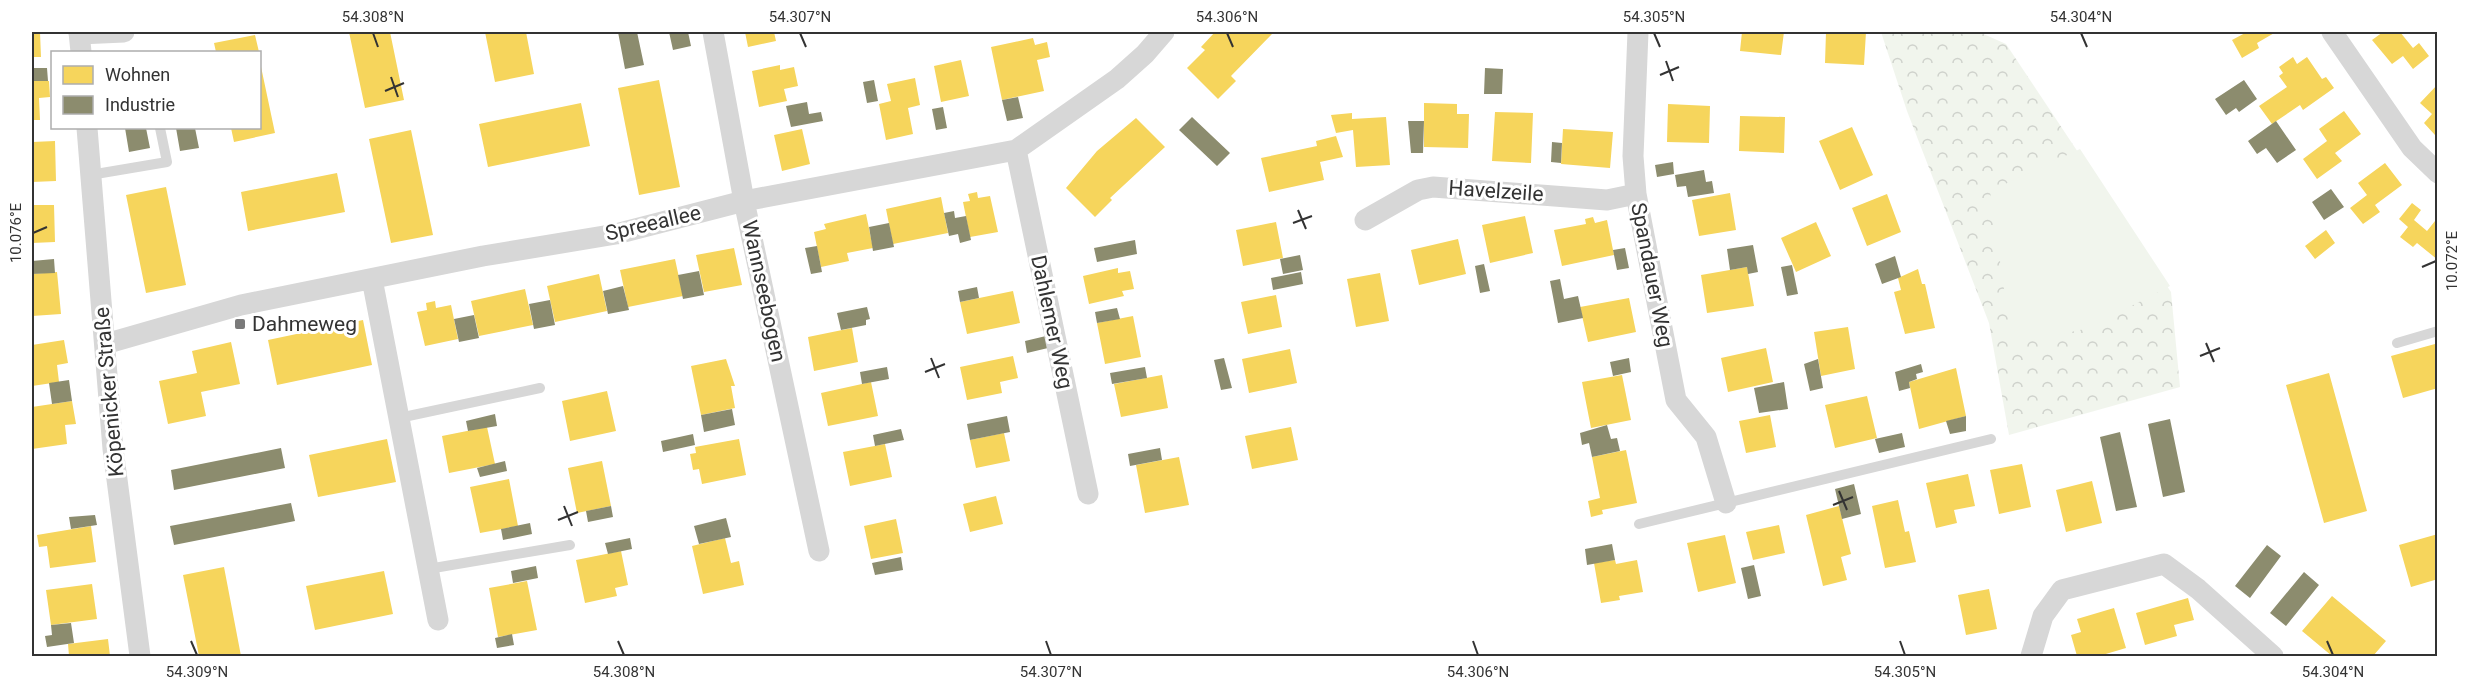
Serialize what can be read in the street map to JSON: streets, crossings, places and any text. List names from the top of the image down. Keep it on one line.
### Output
{"streets":{"street":["Havelzeile","Spreeallee","Spandauer Weg","Wannseebogen","Dahlemer Weg","Köpenicker Straße"]},"crossings":[["Havelzeile","Spandauer Weg"],["Spreeallee","Wannseebogen"],["Spreeallee","Dahlemer Weg"],["Spreeallee","Köpenicker Straße"]],"places":{"transit":["Dahmeweg"]},"legend":["Wohnen","Industrie"],"coordinates":["54.308°N","54.307°N","54.306°N","54.305°N","54.304°N","10.076°E","10.072°E","54.309°N"]}
